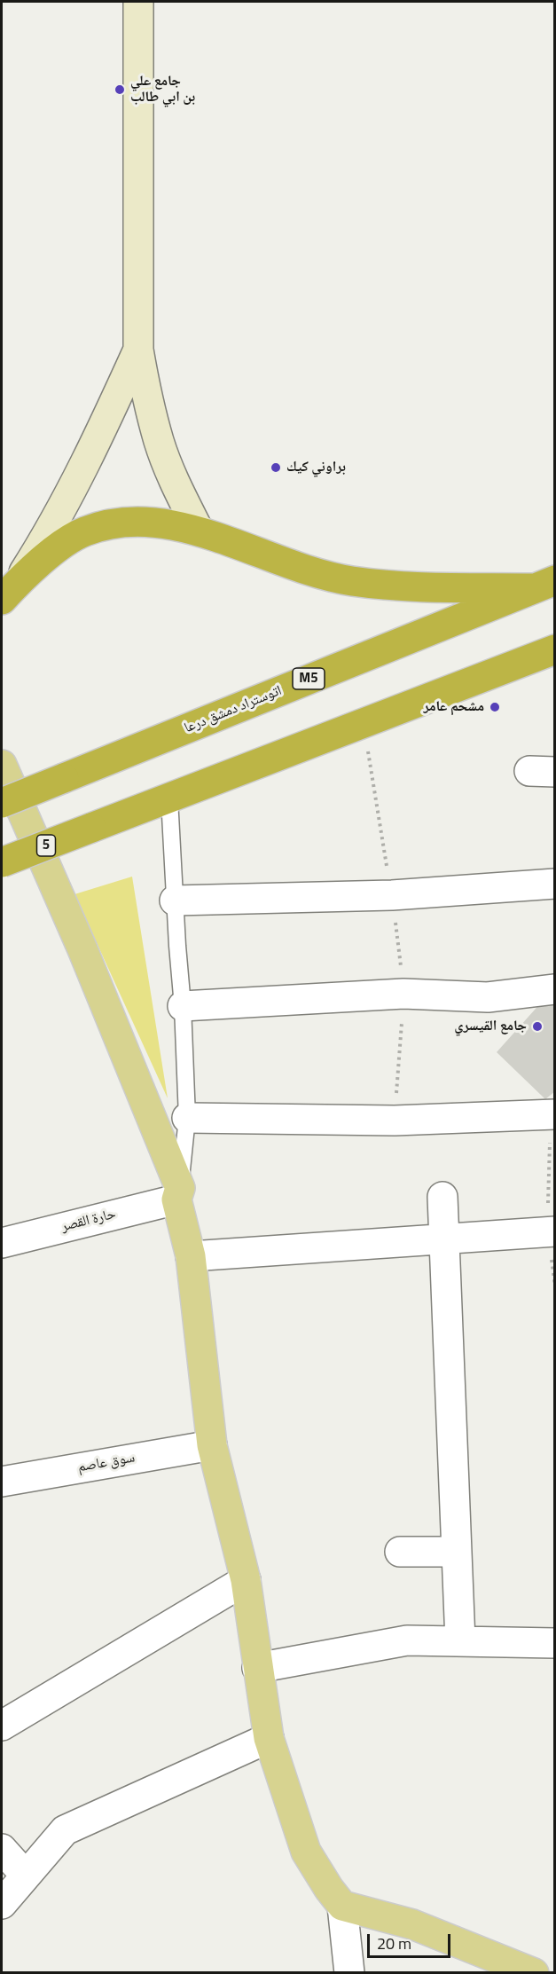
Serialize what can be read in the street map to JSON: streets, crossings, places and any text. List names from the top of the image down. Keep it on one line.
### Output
{"streets":{"highway":["M5","اتوستراد دمشق درعا","5"],"street":["حارة القصر","سوق عاصم"]},"places":["جامع علي بن ابي طالب","براوني كيك","مشحم عامر","جامع القيسري"],"scale_bar":"20 m"}
